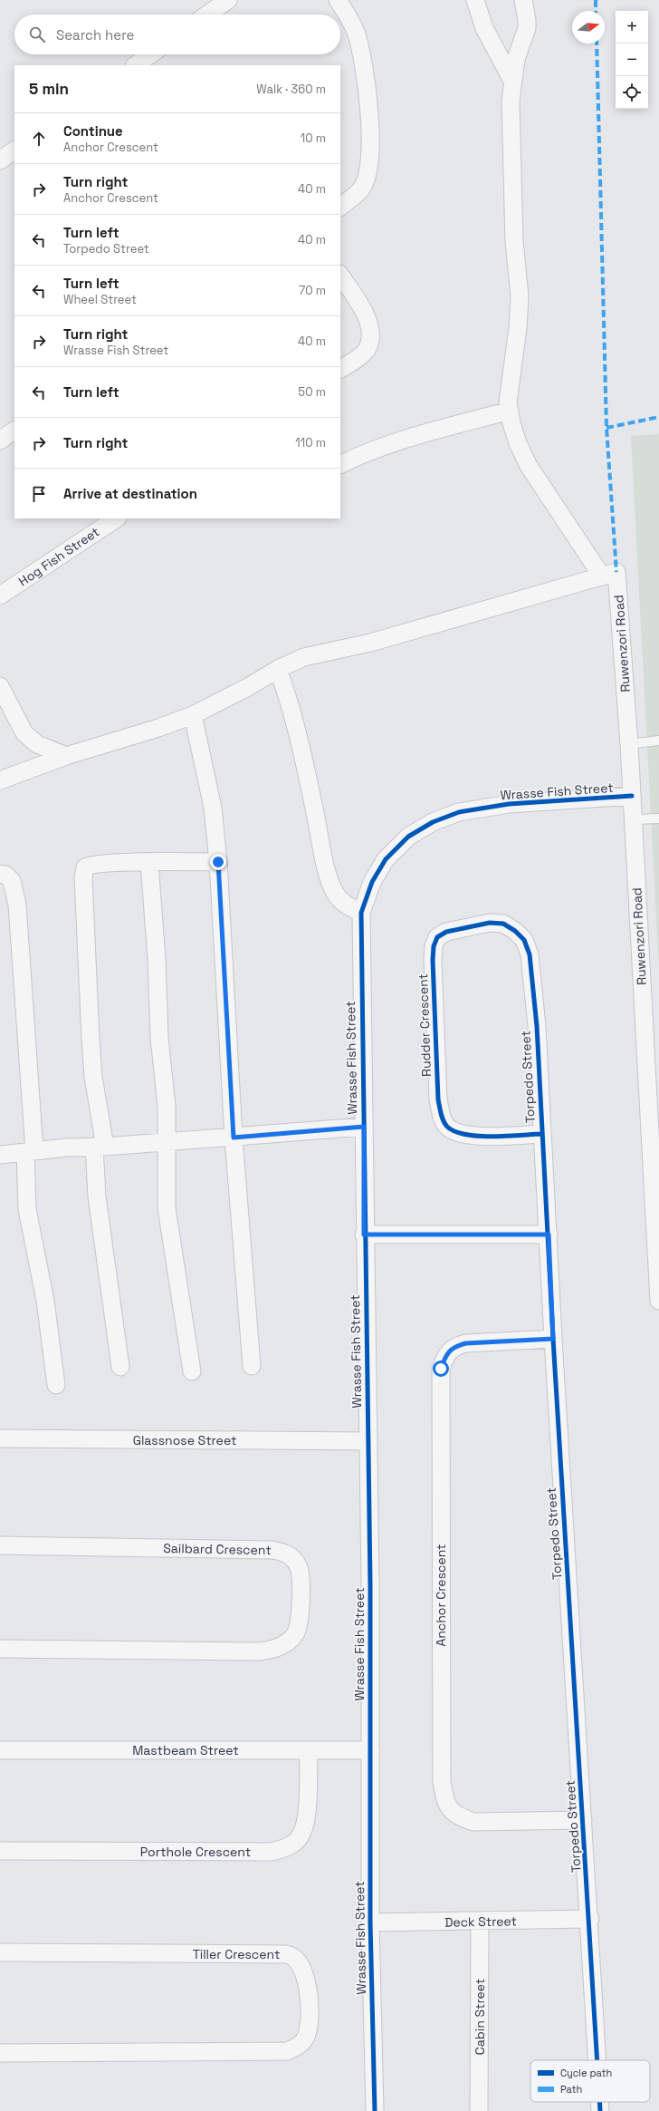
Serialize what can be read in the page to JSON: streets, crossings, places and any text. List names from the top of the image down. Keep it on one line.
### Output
{"streets":{"street":["Hog Fish Street","Ruwenzori Road","Wrasse Fish Street","Rudder Crescent","Torpedo Street","Glassnose Street","Sailbard Crescent","Anchor Crescent","Mastbeam Street","Porthole Crescent","Deck Street","Tiller Crescent","Cabin Street"]},"crossings":[["Ruwenzori Road","Wrasse Fish Street"],["Wrasse Fish Street","Glassnose Street"],["Wrasse Fish Street","Mastbeam Street"],["Wrasse Fish Street","Deck Street"],["Rudder Crescent","Torpedo Street"],["Torpedo Street","Anchor Crescent"],["Torpedo Street","Deck Street"],["Mastbeam Street","Porthole Crescent"],["Deck Street","Cabin Street"]],"legend":["Cycle path","Path"],"north":"right","page":{"map_buttons":["+","−"],"search":"Search here","heading":["5 min","Walk · 360 m"],"list":[["Continue","Anchor Crescent","10 m"],["Turn right","Anchor Crescent","40 m"],["Turn left","Torpedo Street","40 m"],["Turn left","Wheel Street","70 m"],["Turn right","Wrasse Fish Street","40 m"],["Turn left","50 m"],["Turn right","110 m"],"Arrive at destination"]}}
